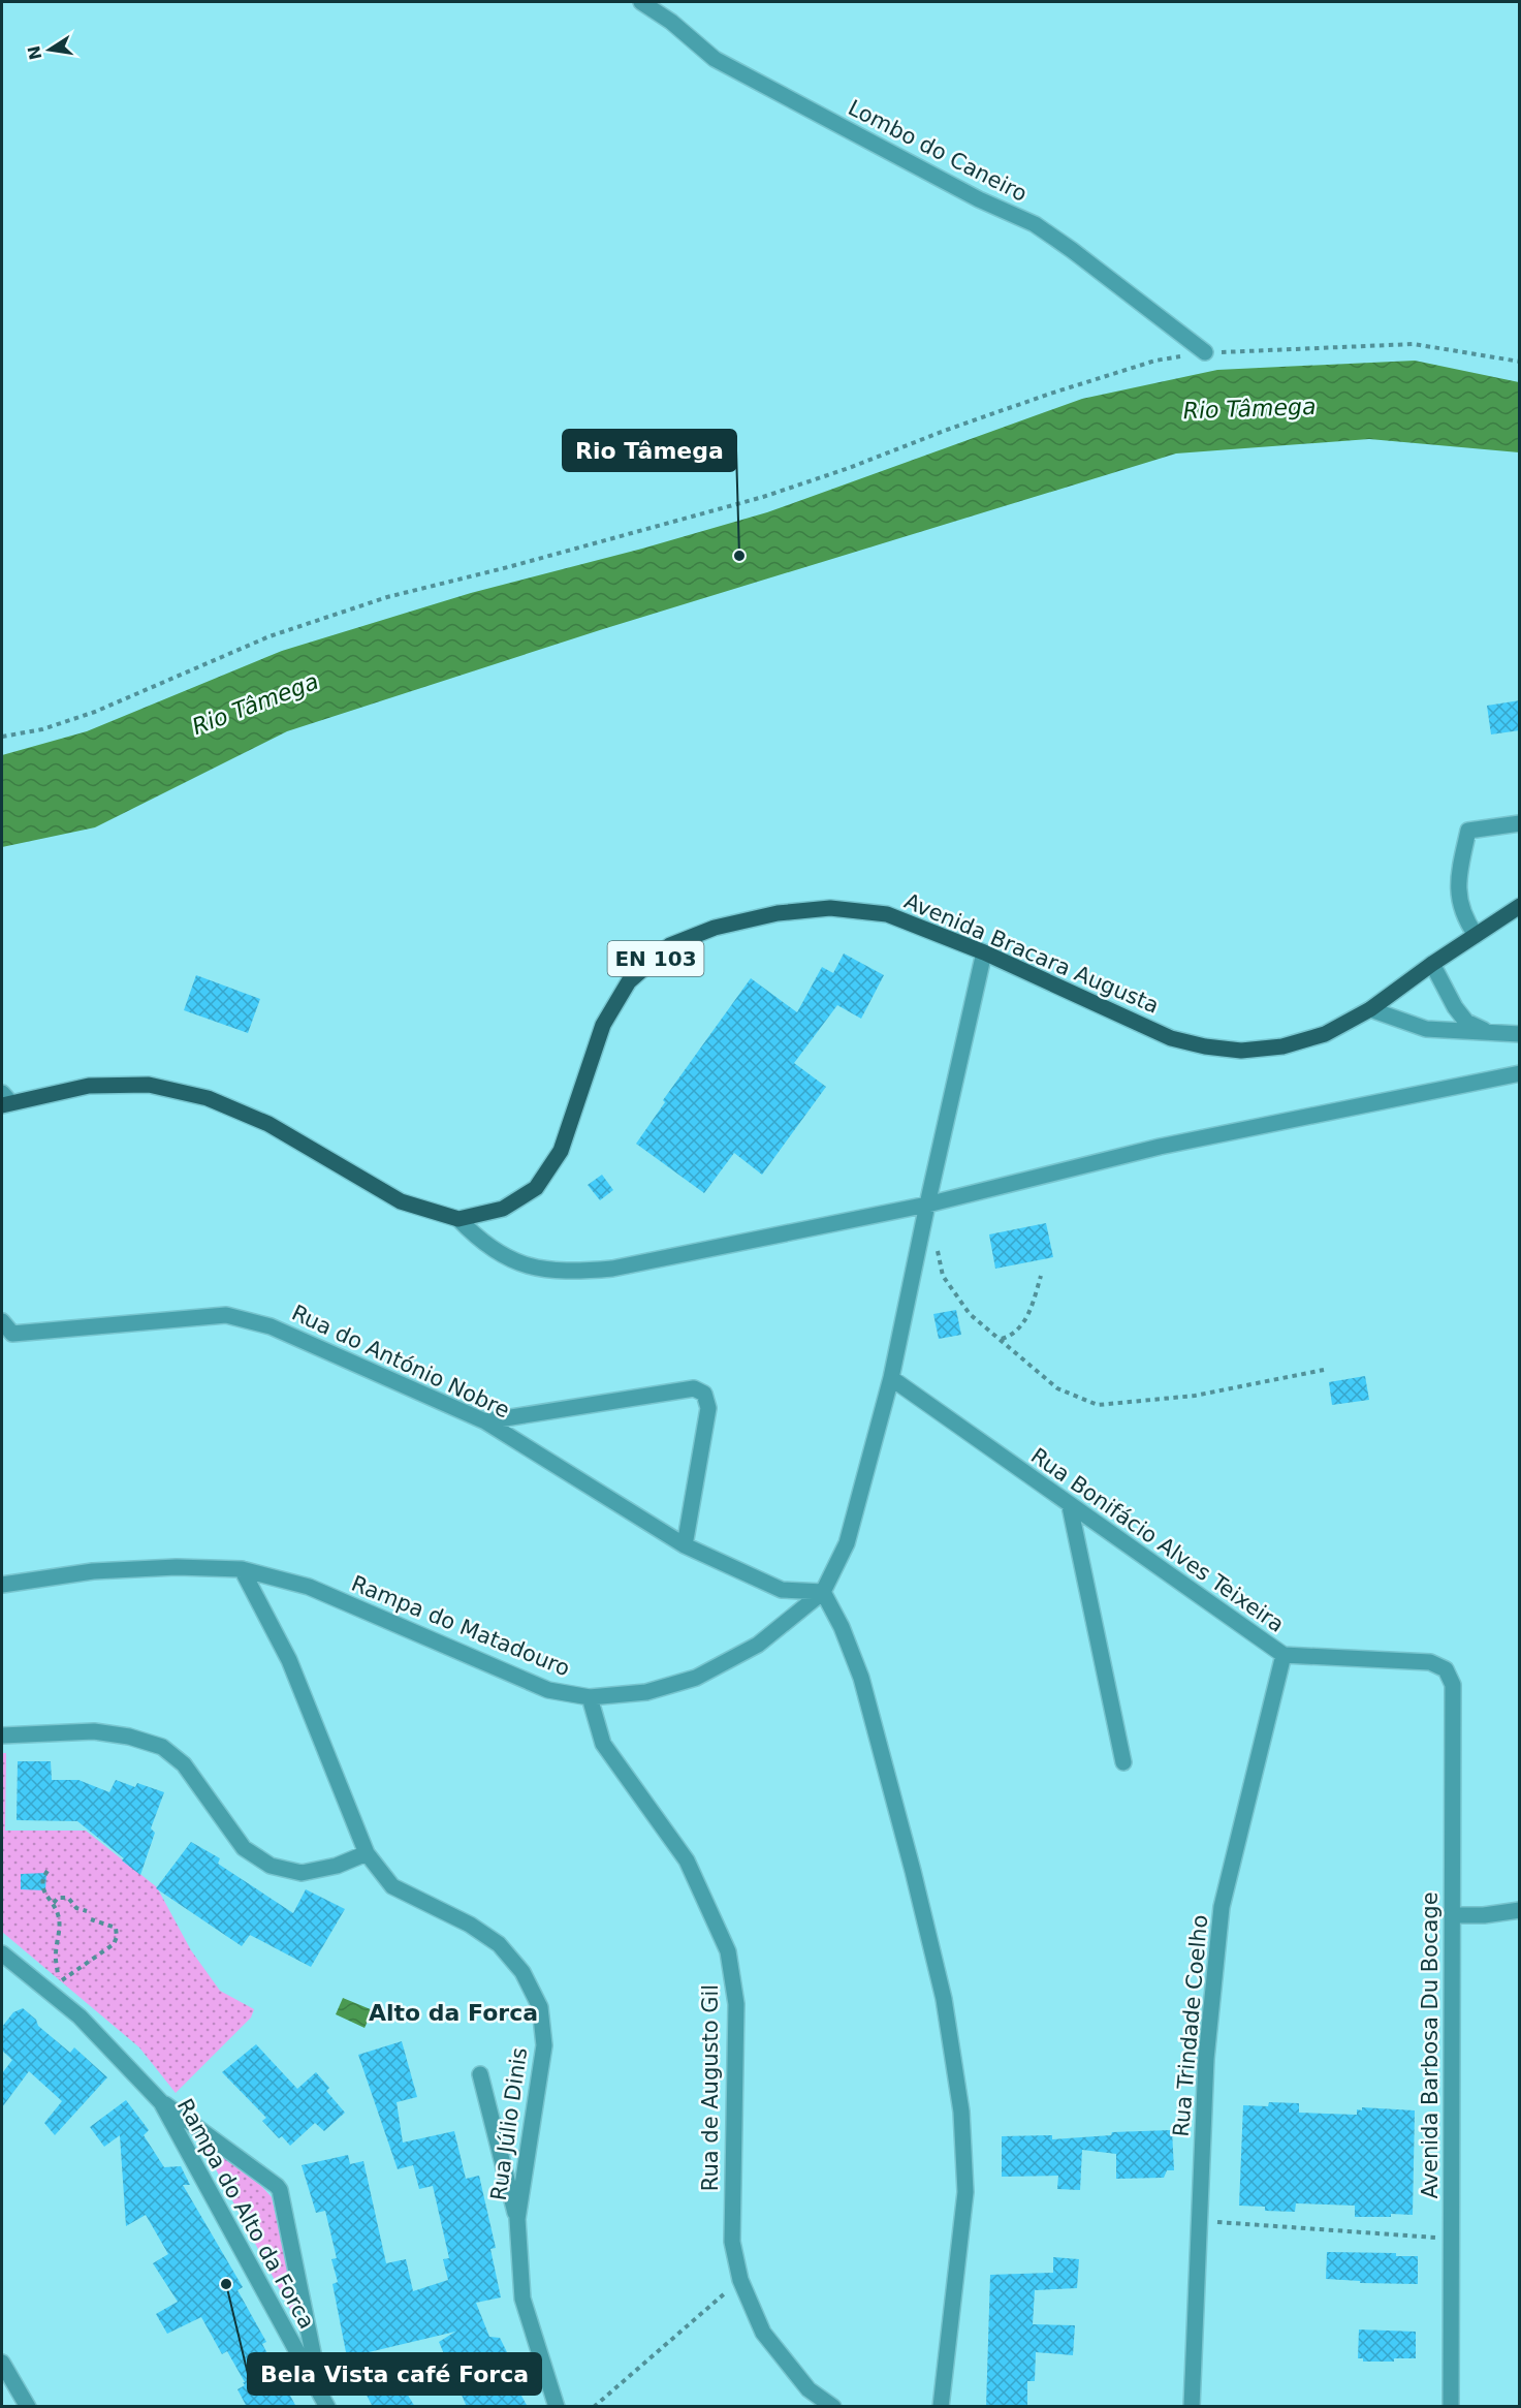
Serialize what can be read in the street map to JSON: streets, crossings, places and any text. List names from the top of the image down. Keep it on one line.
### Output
{"streets":{"main road":["Avenida Bracara Augusta","EN 103"],"street":["Lombo do Caneiro","Rua do António Nobre","Rua Bonifácio Alves Teixeira","Rampa do Matadouro","Rua Trindade Coelho","Avenida Barbosa Du Bocage","Rua de Augusto Gil","Rua Júlio Dinis","Rampa do Alto da Forca"]},"crossings":[["Avenida Bracara Augusta","EN 103"],["Avenida Bracara Augusta","Rampa do Matadouro"],["Rua do António Nobre","Rampa do Matadouro"],["Rua Bonifácio Alves Teixeira","Rampa do Matadouro"],["Rua Bonifácio Alves Teixeira","Rua Trindade Coelho"],["Rua Bonifácio Alves Teixeira","Avenida Barbosa Du Bocage"],["Rampa do Matadouro","Rua de Augusto Gil"],["Rampa do Matadouro","Rua Júlio Dinis"]],"districts":["Alto da Forca"],"water":["Rio Tâmega"],"places":["Rio Tâmega","Bela Vista café Forca"],"north":"left"}
